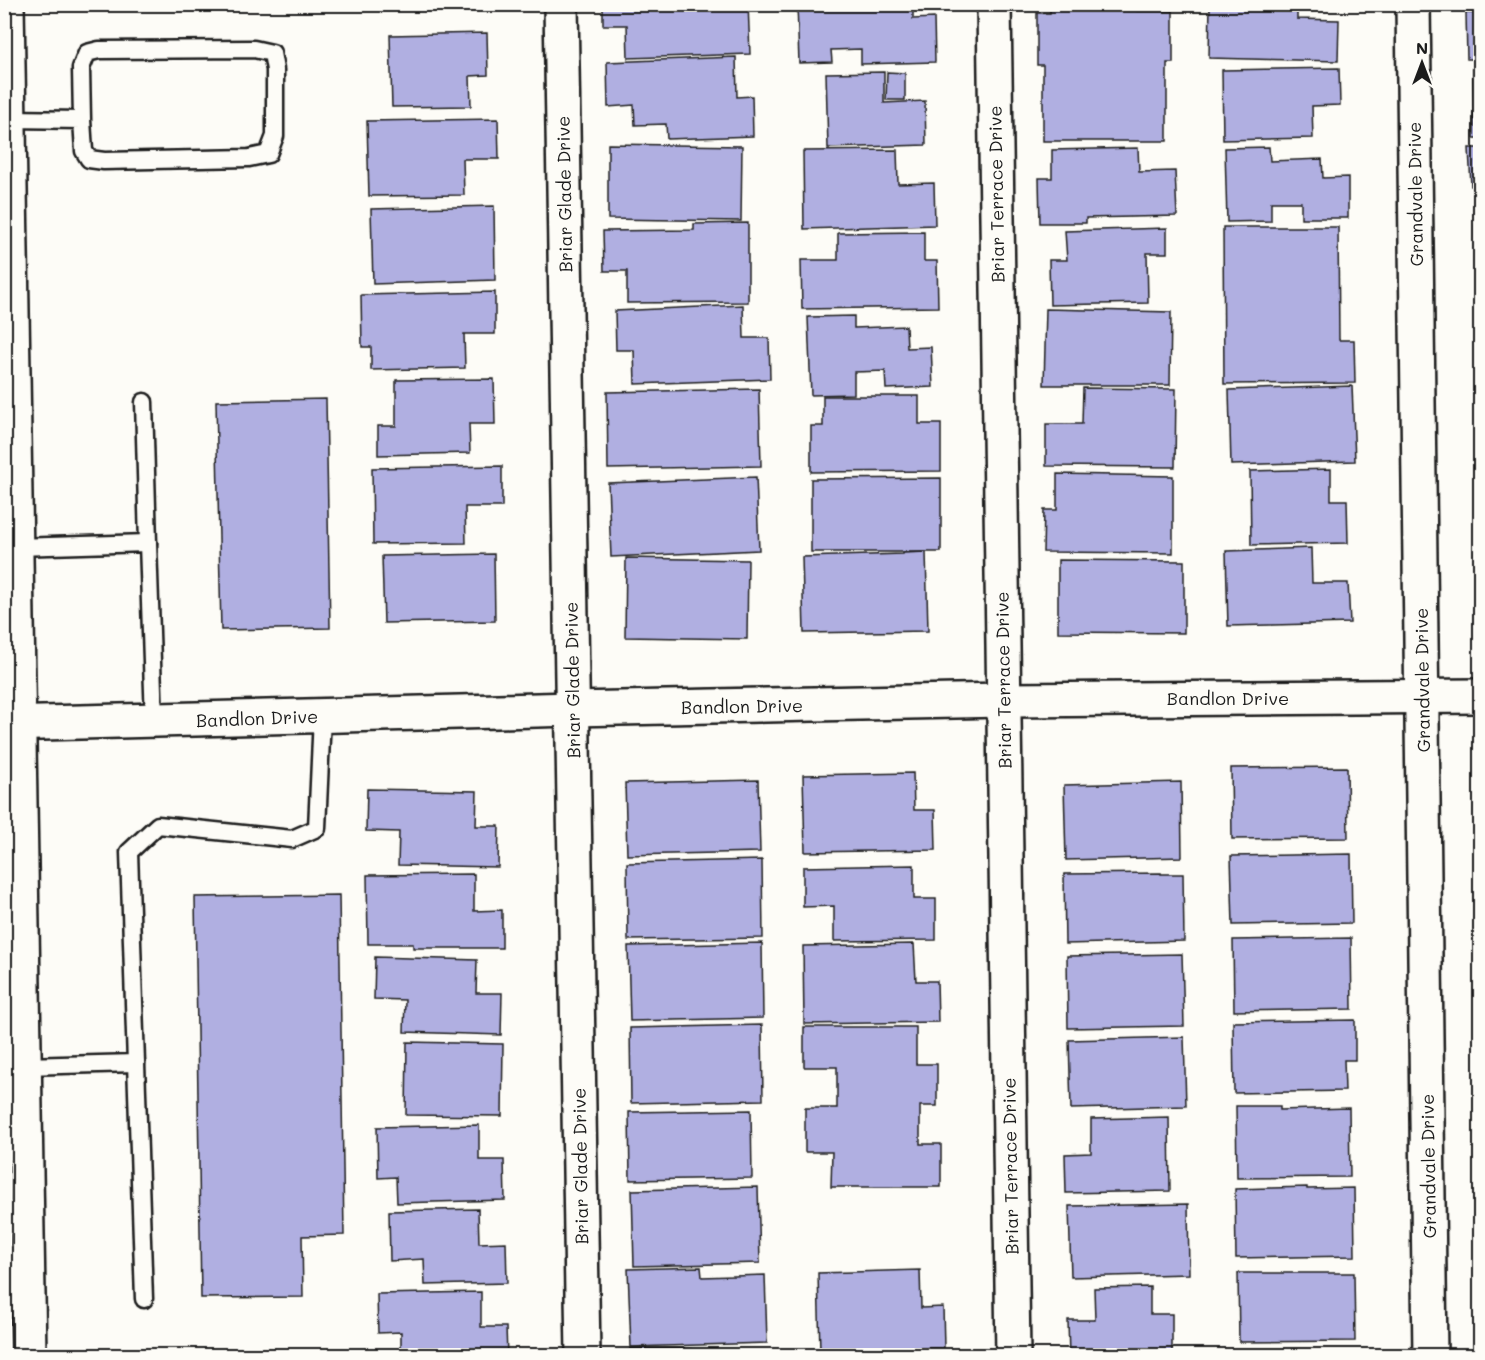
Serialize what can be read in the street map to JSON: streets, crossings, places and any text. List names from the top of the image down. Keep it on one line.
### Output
{"streets":{"street":["Briar Glade Drive","Briar Terrace Drive","Grandvale Drive","Bandlon Drive"]},"crossings":[["Briar Glade Drive","Bandlon Drive"],["Briar Terrace Drive","Bandlon Drive"],["Grandvale Drive","Bandlon Drive"]],"north":"top"}
